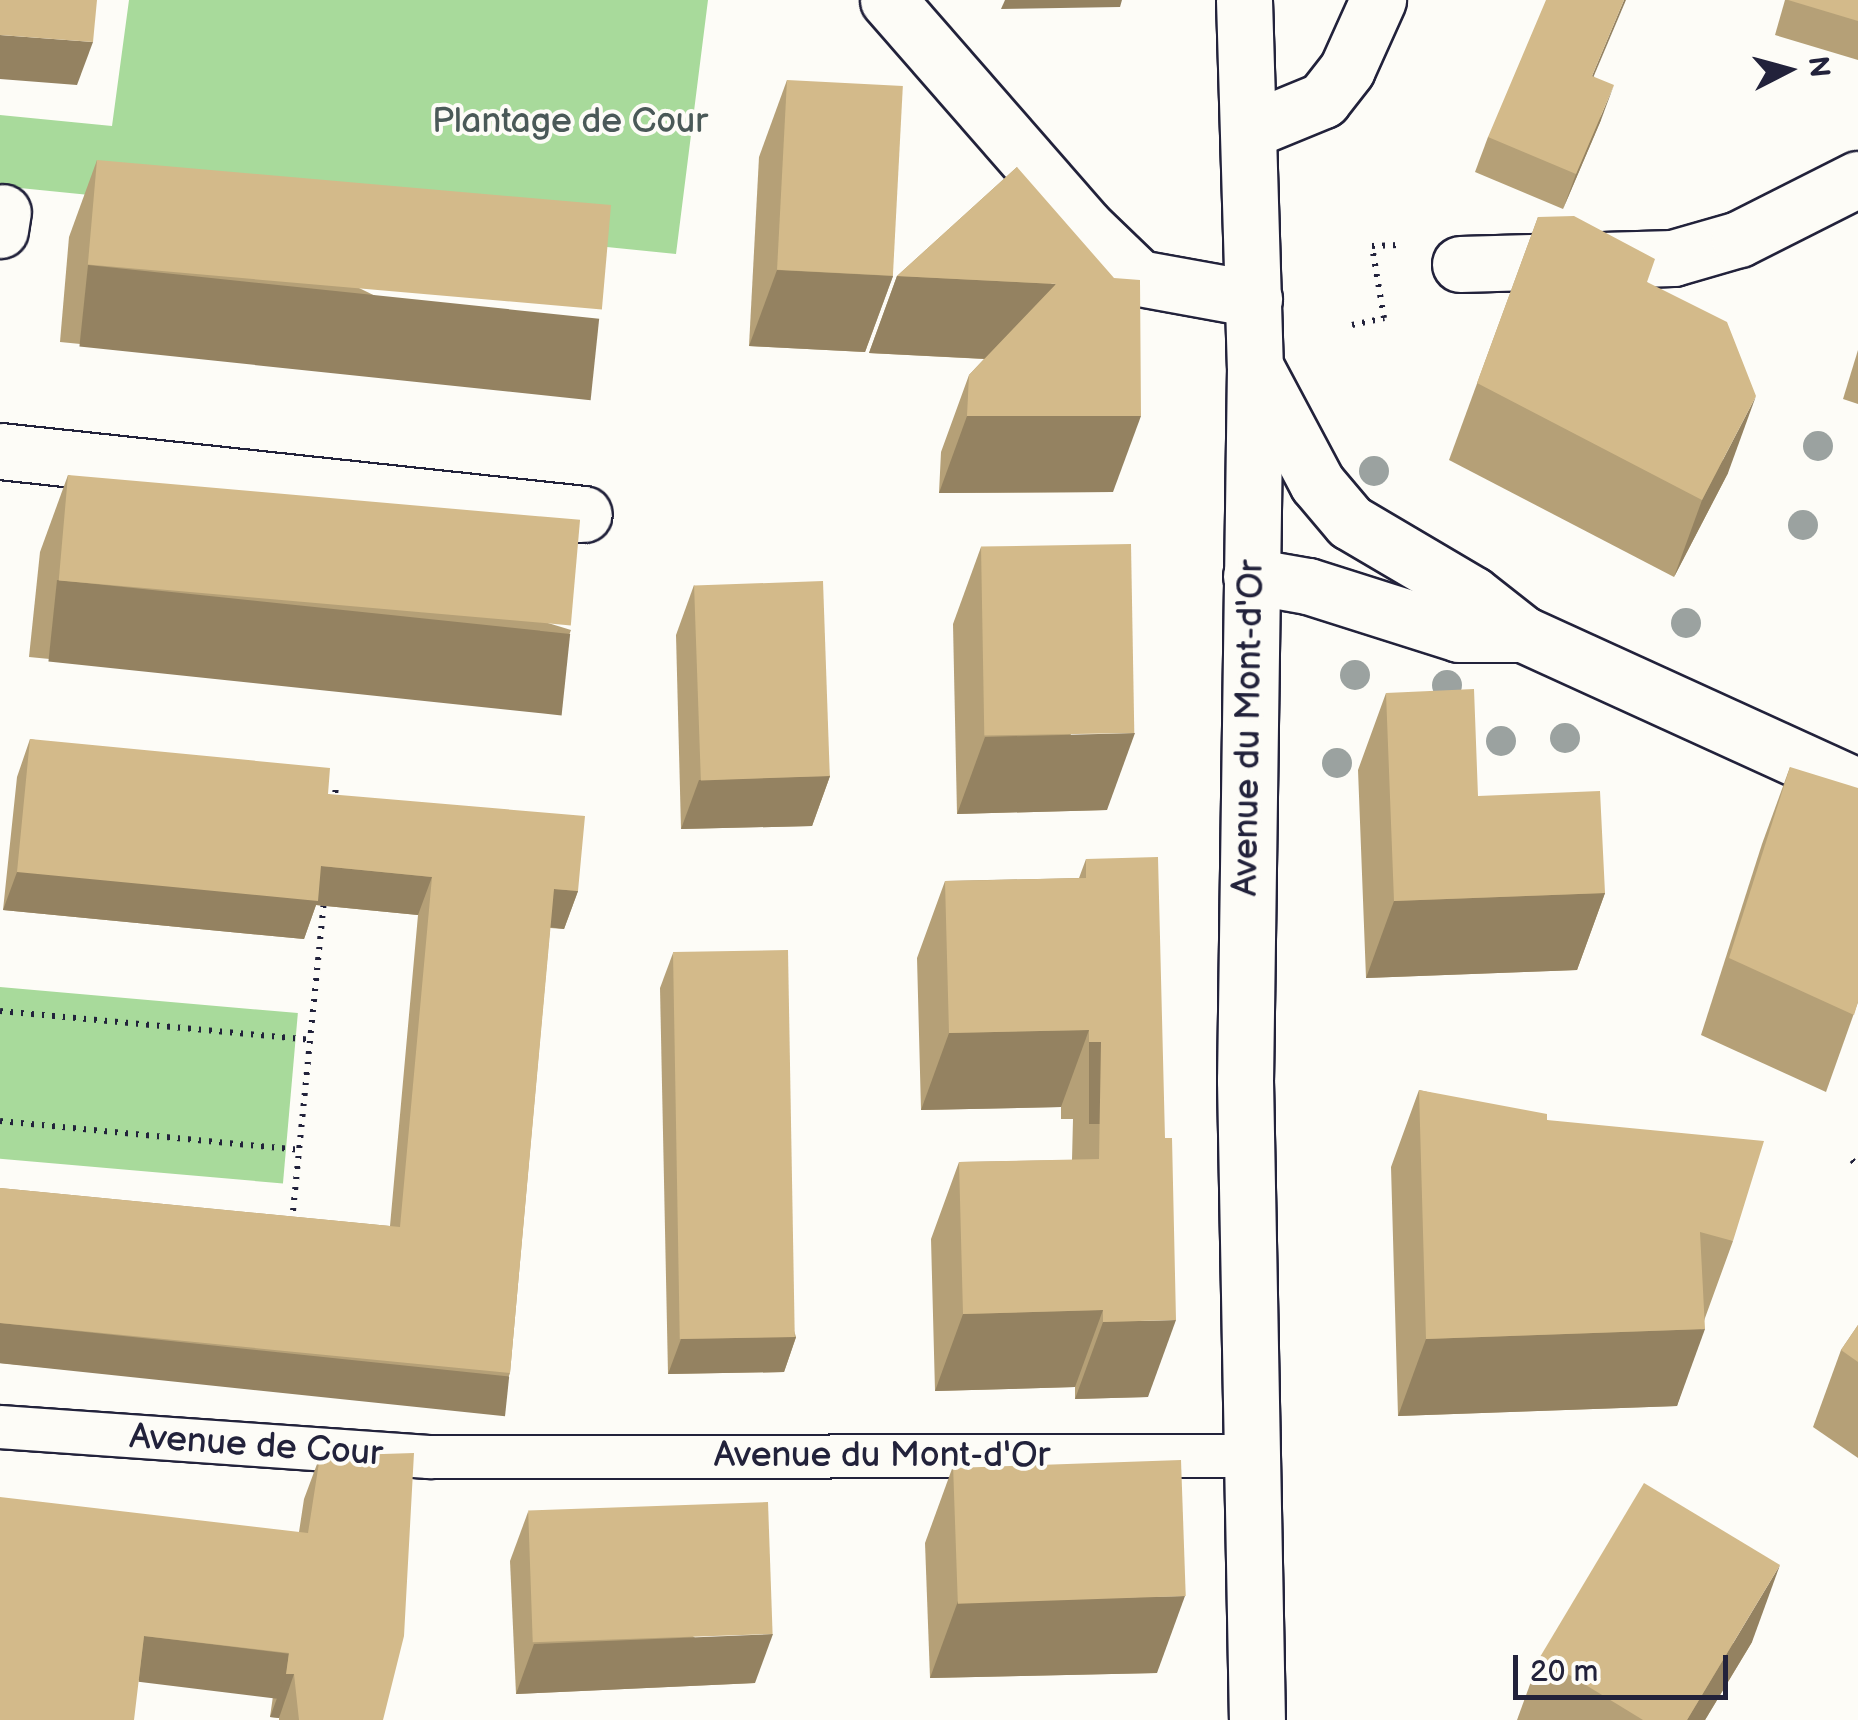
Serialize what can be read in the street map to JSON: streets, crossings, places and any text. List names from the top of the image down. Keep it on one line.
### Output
{"streets":{"street":["Avenue du Mont-d'Or"],"lane":["Avenue de Cour"]},"crossings":[["Avenue du Mont-d'Or","Avenue de Cour"]],"parks":["Plantage de Cour"],"scale_bar":"20 m","north":"right"}
